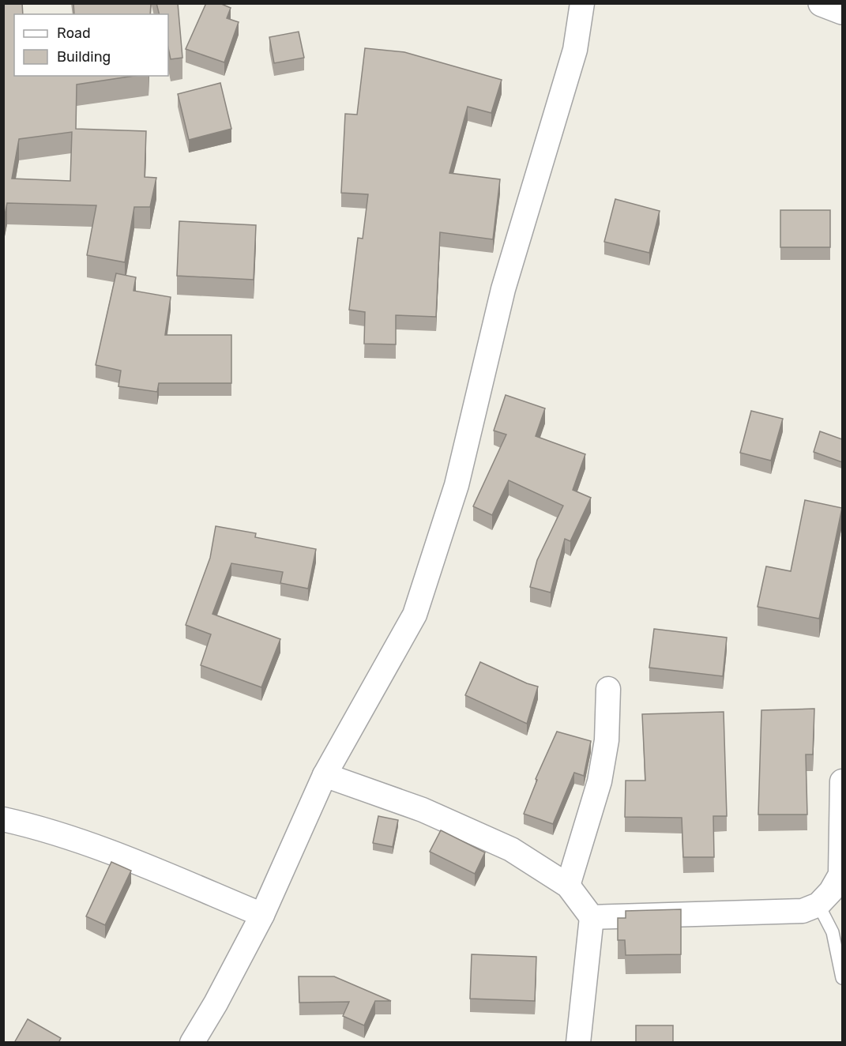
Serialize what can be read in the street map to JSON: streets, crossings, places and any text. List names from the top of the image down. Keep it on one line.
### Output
{"legend":["Road","Building"]}
